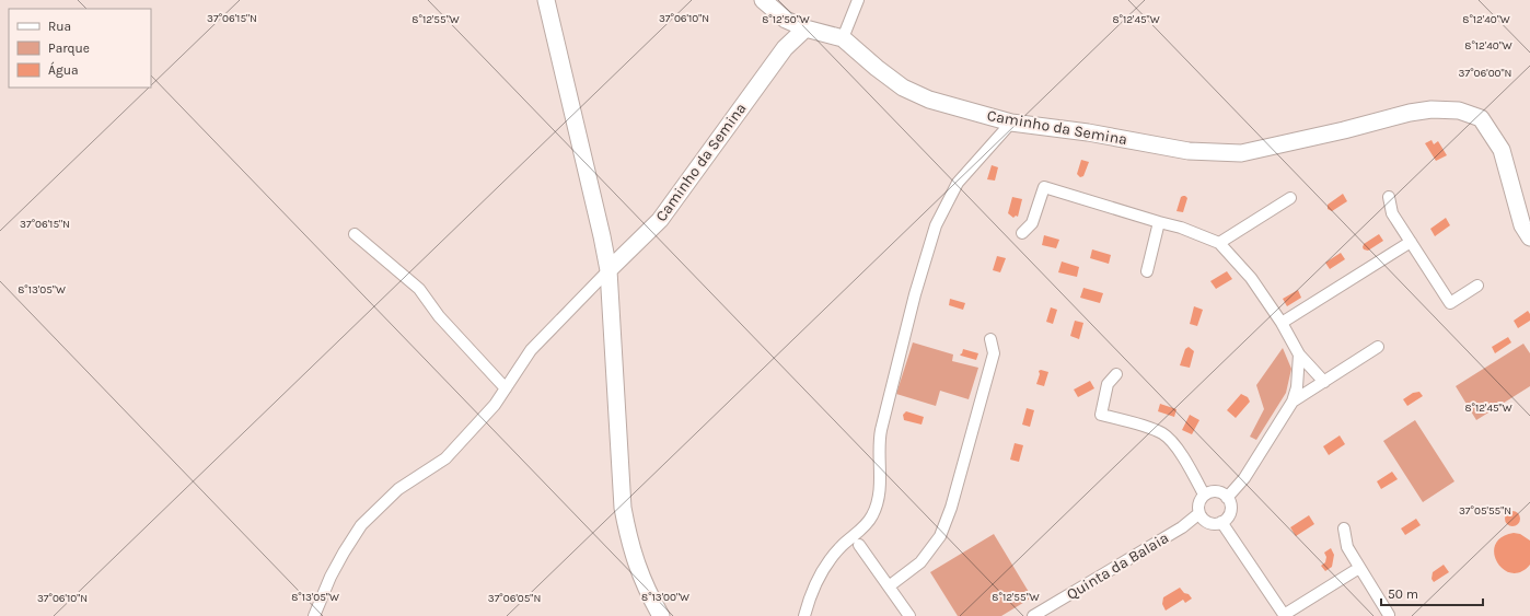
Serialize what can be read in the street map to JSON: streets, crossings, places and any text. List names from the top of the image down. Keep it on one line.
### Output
{"streets":{"street":["Caminho da Semina","Quinta da Balaia"]},"legend":["Rua","Parque","Água"],"scale_bar":"50 m","coordinates":["37°06'15\"N","37°06'10\"N","8°12'55\"W","8°12'50\"W","8°12'45\"W","8°12'40\"W","37°06'00\"N","8°13'05\"W","37°05'55\"N","8°13'00\"W","37°06'05\"N"]}
